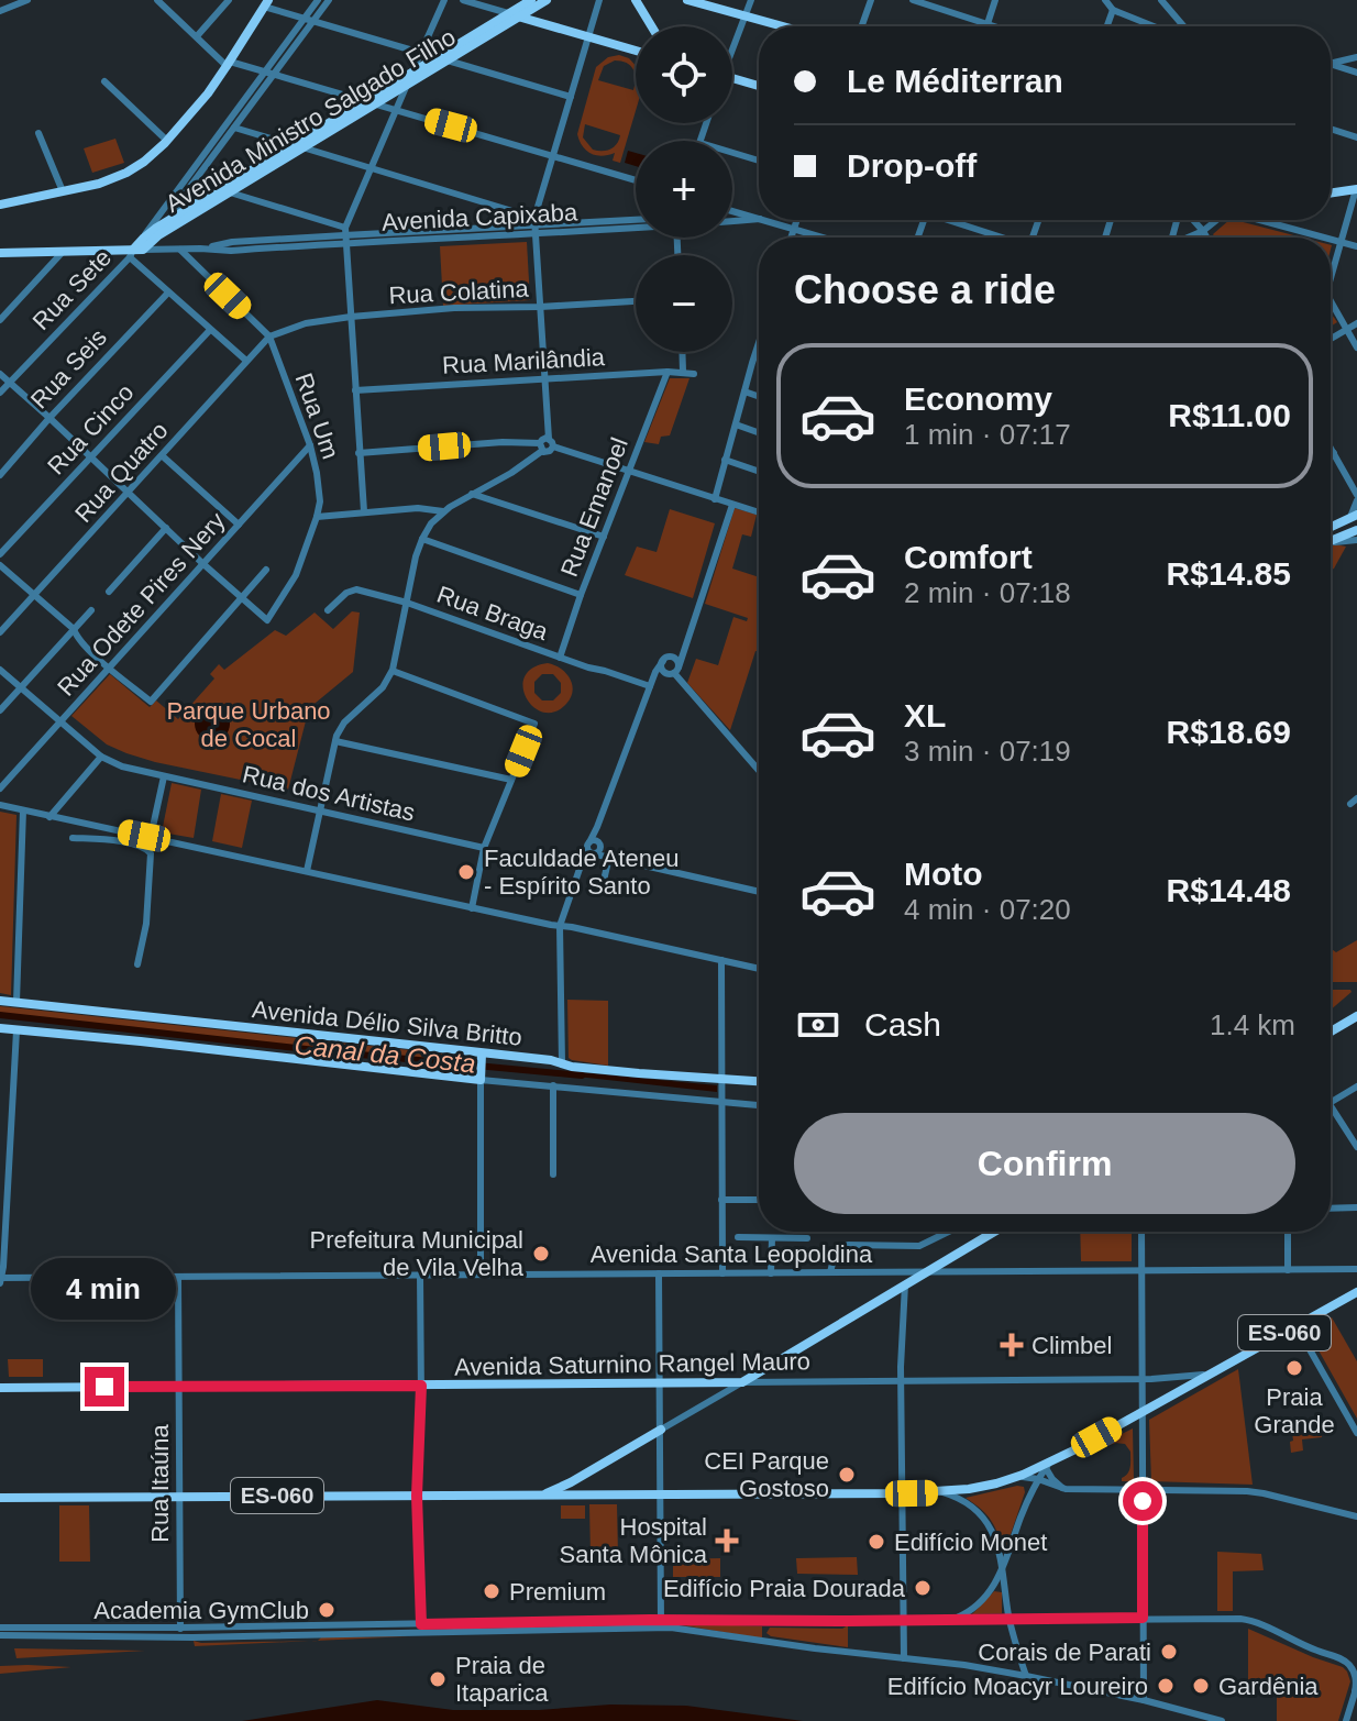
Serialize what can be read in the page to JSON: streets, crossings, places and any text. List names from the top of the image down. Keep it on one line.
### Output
{"streets":{"main road":["Avenida Ministro Salgado Filho","Avenida Capixaba","Avenida Délio Silva Britto","ES-060","Avenida Saturnino Rangel Mauro"],"street":["Rua Sete","Rua Colatina","Rua Marilândia","Rua Seis","Rua Um","Rua Cinco","Rua Quatro","Rua Emanoel","Rua Odete Pires Nery","Rua Braga","Rua dos Artistas","Avenida Santa Leopoldina","Rua Itaúna"]},"crossings":[["Avenida Ministro Salgado Filho","Avenida Capixaba"],["Avenida Ministro Salgado Filho","Rua Sete"],["Avenida Capixaba","Rua Sete"],["Avenida Capixaba","Rua Um"],["Rua Colatina","Rua Um"],["Rua Colatina","Rua Quatro"],["Rua Marilândia","Rua Emanoel"],["Rua Um","Rua Quatro"],["Rua Um","Rua Odete Pires Nery"],["Rua Emanoel","Rua Braga"],["Rua Odete Pires Nery","Rua dos Artistas"],["Avenida Santa Leopoldina","ES-060"],["Avenida Santa Leopoldina","Rua Itaúna"],["ES-060","Avenida Saturnino Rangel Mauro"],["ES-060","Rua Itaúna"],["Avenida Saturnino Rangel Mauro","Rua Itaúna"]],"water":["Canal da Costa"],"parks":["Parque Urbano de Cocal"],"places":{"other":["Faculdade Ateneu - Espírito Santo","Prefeitura Municipal de Vila Velha","Praia Grande","CEI Parque Gostoso","Edifício Monet","Edifício Praia Dourada","Premium","Academia GymClub","Corais de Parati","Praia de Itaparica","Edifício Moacyr Loureiro","Gardênia"],"health":["Climbel","Hospital Santa Mônica"]},"page":{"map_buttons":["+","−"],"banner":["Le Méditerran","Drop-off"],"heading":"Choose a ride","list":[{"name":"Economy","note":"1 min · 07:17","value":"R$11.00"},{"name":"Comfort","note":"2 min · 07:18","value":"R$14.85"},{"name":"XL","note":"3 min · 07:19","value":"R$18.69"},{"name":"Moto","note":"4 min · 07:20","value":"R$14.48"}],"pay":["Cash","1.4 km"],"buttons":"Confirm","bubble":"4 min"}}
